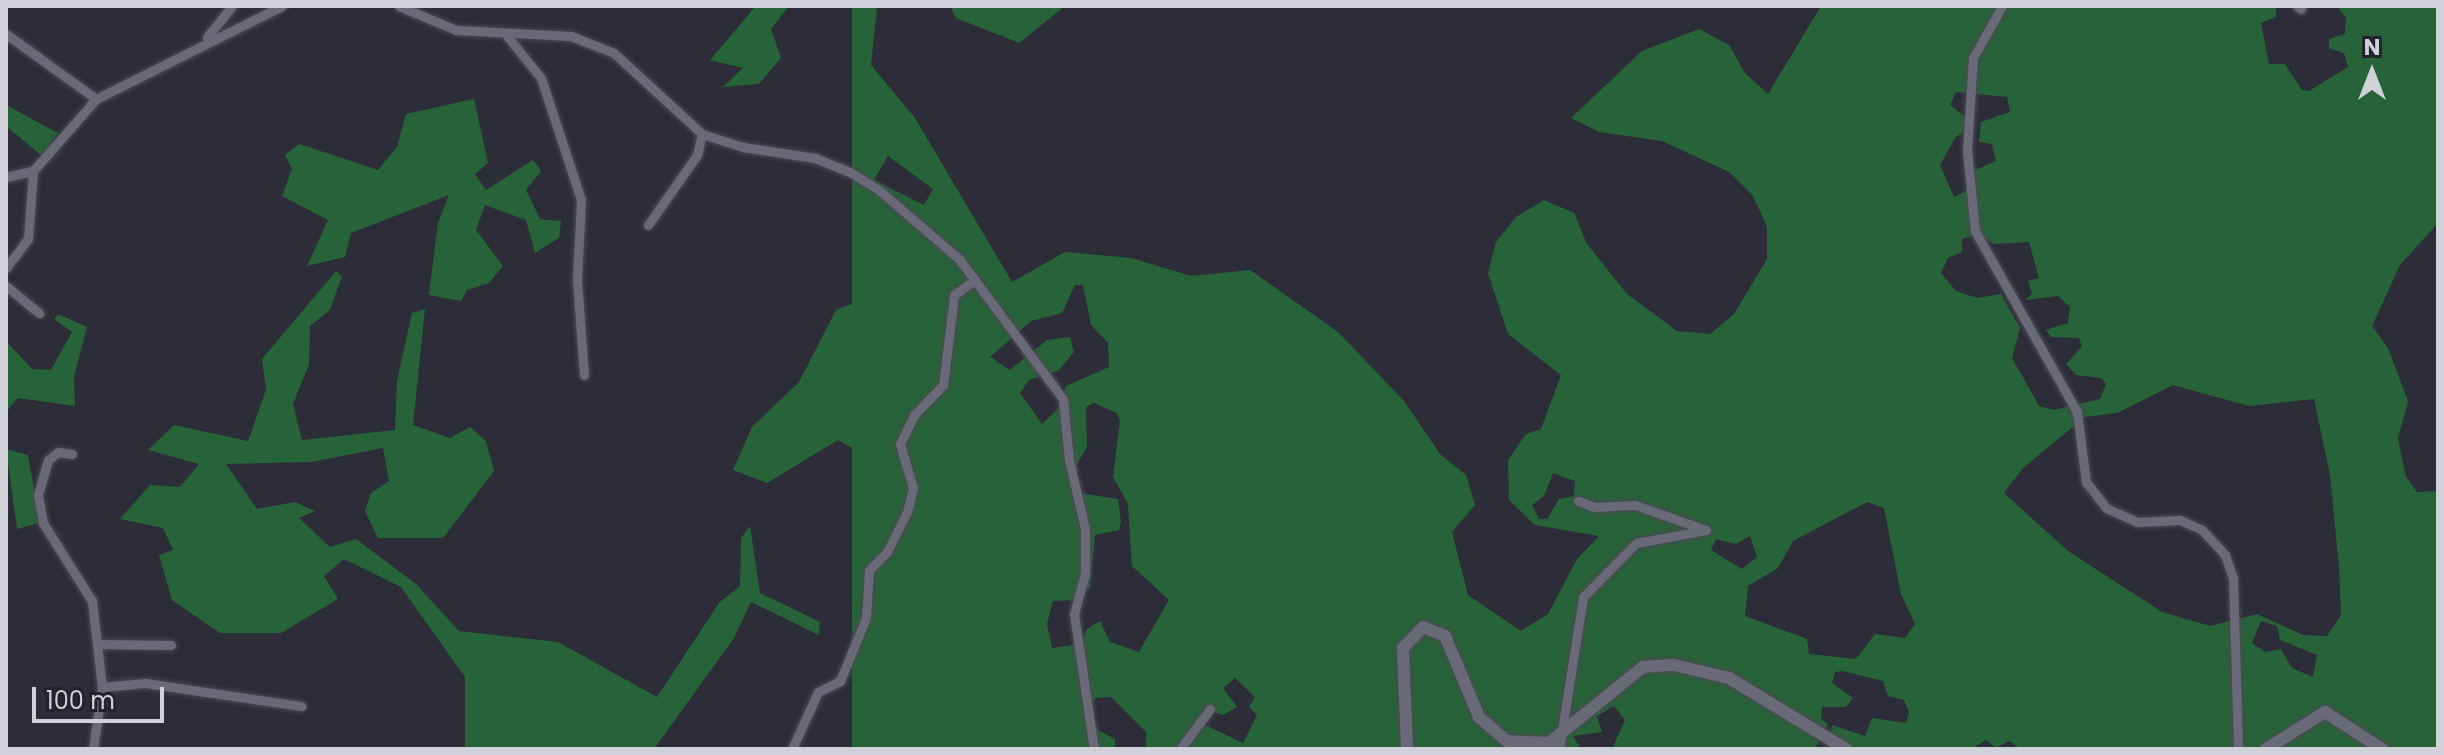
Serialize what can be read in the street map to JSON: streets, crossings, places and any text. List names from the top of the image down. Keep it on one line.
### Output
{"scale_bar":"100 m","north":"top"}
